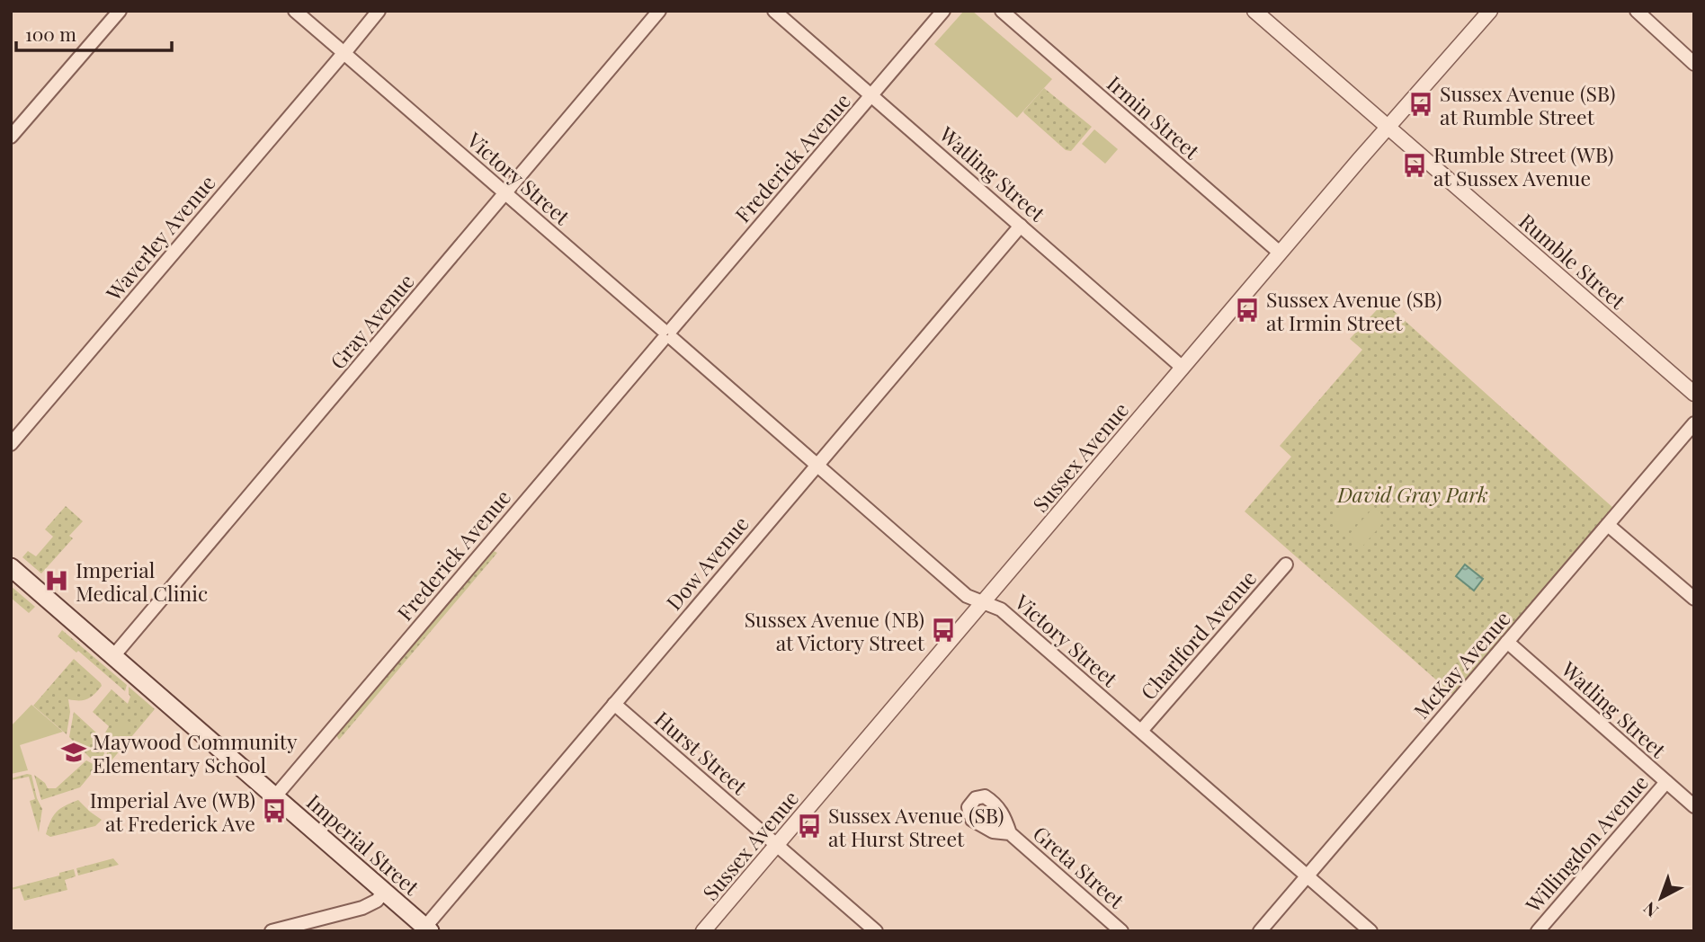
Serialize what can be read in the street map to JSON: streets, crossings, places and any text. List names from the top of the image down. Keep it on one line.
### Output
{"streets":{"main road":["Imperial Street"],"street":["Irmin Street","Frederick Avenue","Watling Street","Victory Street","Waverley Avenue","Rumble Street","Gray Avenue","Sussex Avenue","Dow Avenue","Charlford Avenue","McKay Avenue","Hurst Street","Willingdon Avenue","Greta Street"]},"crossings":[["Irmin Street","Sussex Avenue"],["Frederick Avenue","Watling Street"],["Frederick Avenue","Victory Street"],["Frederick Avenue","Imperial Street"],["Watling Street","Sussex Avenue"],["Watling Street","Dow Avenue"],["Watling Street","McKay Avenue"],["Watling Street","Willingdon Avenue"],["Victory Street","Waverley Avenue"],["Victory Street","Gray Avenue"],["Victory Street","Sussex Avenue"],["Victory Street","Dow Avenue"],["Victory Street","Charlford Avenue"],["Victory Street","McKay Avenue"],["Rumble Street","Sussex Avenue"],["Gray Avenue","Imperial Street"],["Sussex Avenue","Hurst Street"],["Dow Avenue","Hurst Street"],["Dow Avenue","Imperial Street"]],"parks":["David Gray Park"],"places":{"bus stop":["Sussex Avenue (SB) at Rumble Street","Rumble Street (WB) at Sussex Avenue","Sussex Avenue (SB) at Irmin Street","Sussex Avenue (NB) at Victory Street","Imperial Ave (WB) at Frederick Ave","Sussex Avenue (SB) at Hurst Street"],"hospital":["Imperial Medical Clinic"],"school or university":["Maywood Community Elementary School"]},"scale_bar":"100 m","north":"bottom left"}
